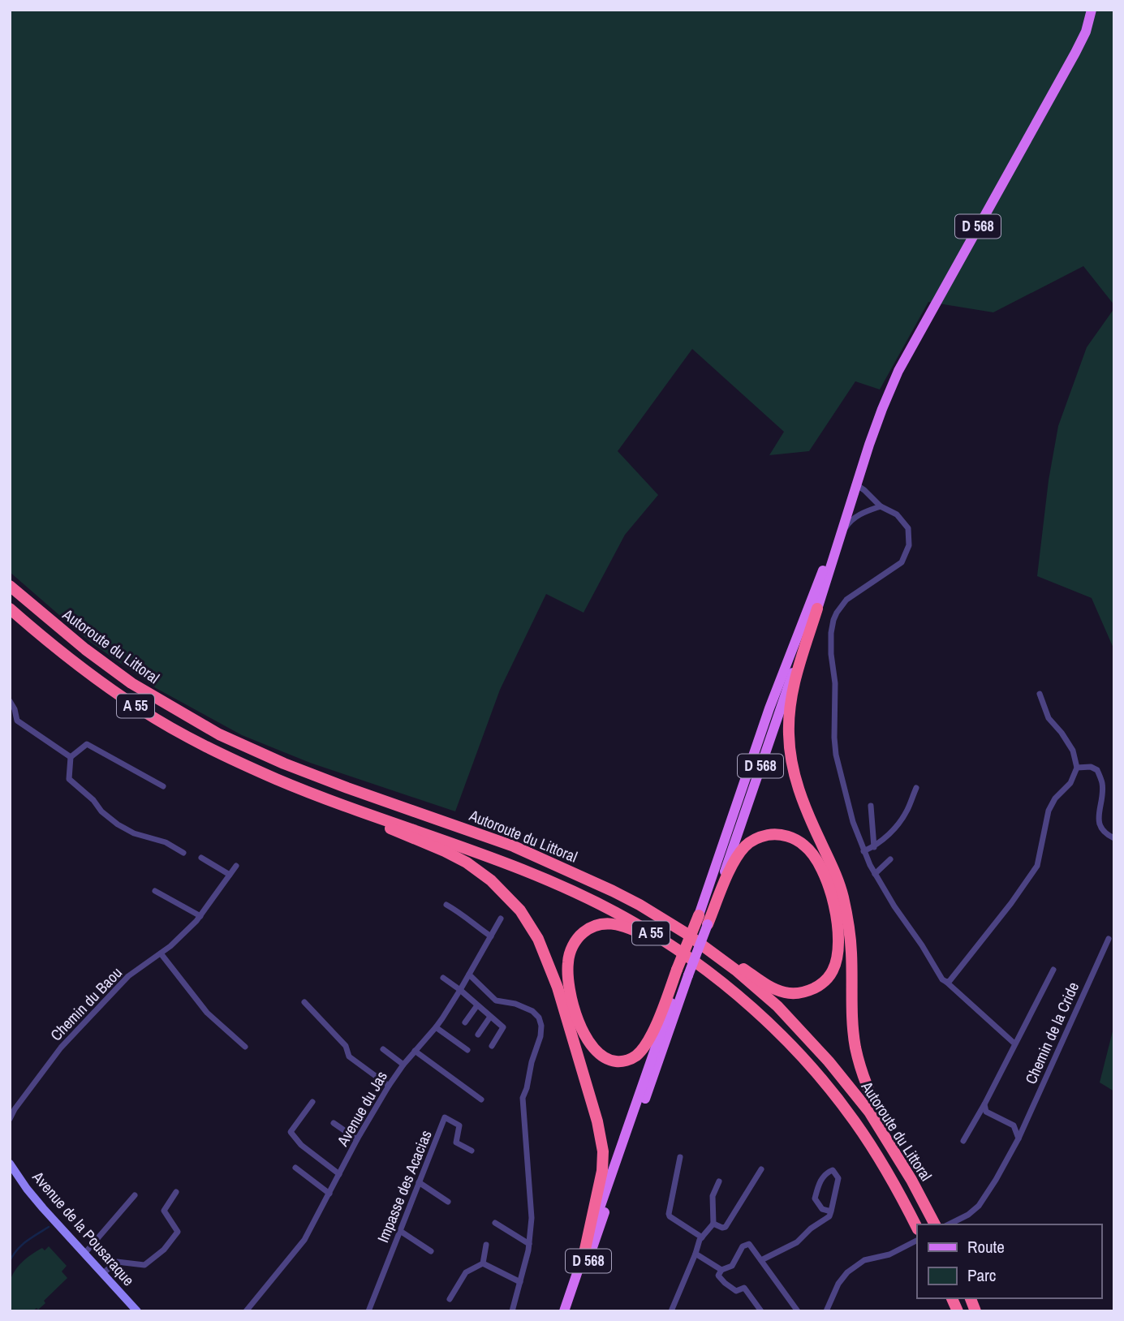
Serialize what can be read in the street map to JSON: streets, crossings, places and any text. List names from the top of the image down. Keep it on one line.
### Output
{"streets":{"highway":["Autoroute du Littoral","A 55"],"main road":["D 568"],"street":["Chemin du Baou","Chemin de la Cride","Avenue du Jas","Impasse des Acacias","Avenue de la Pousaraque"]},"legend":["Route","Parc"]}
